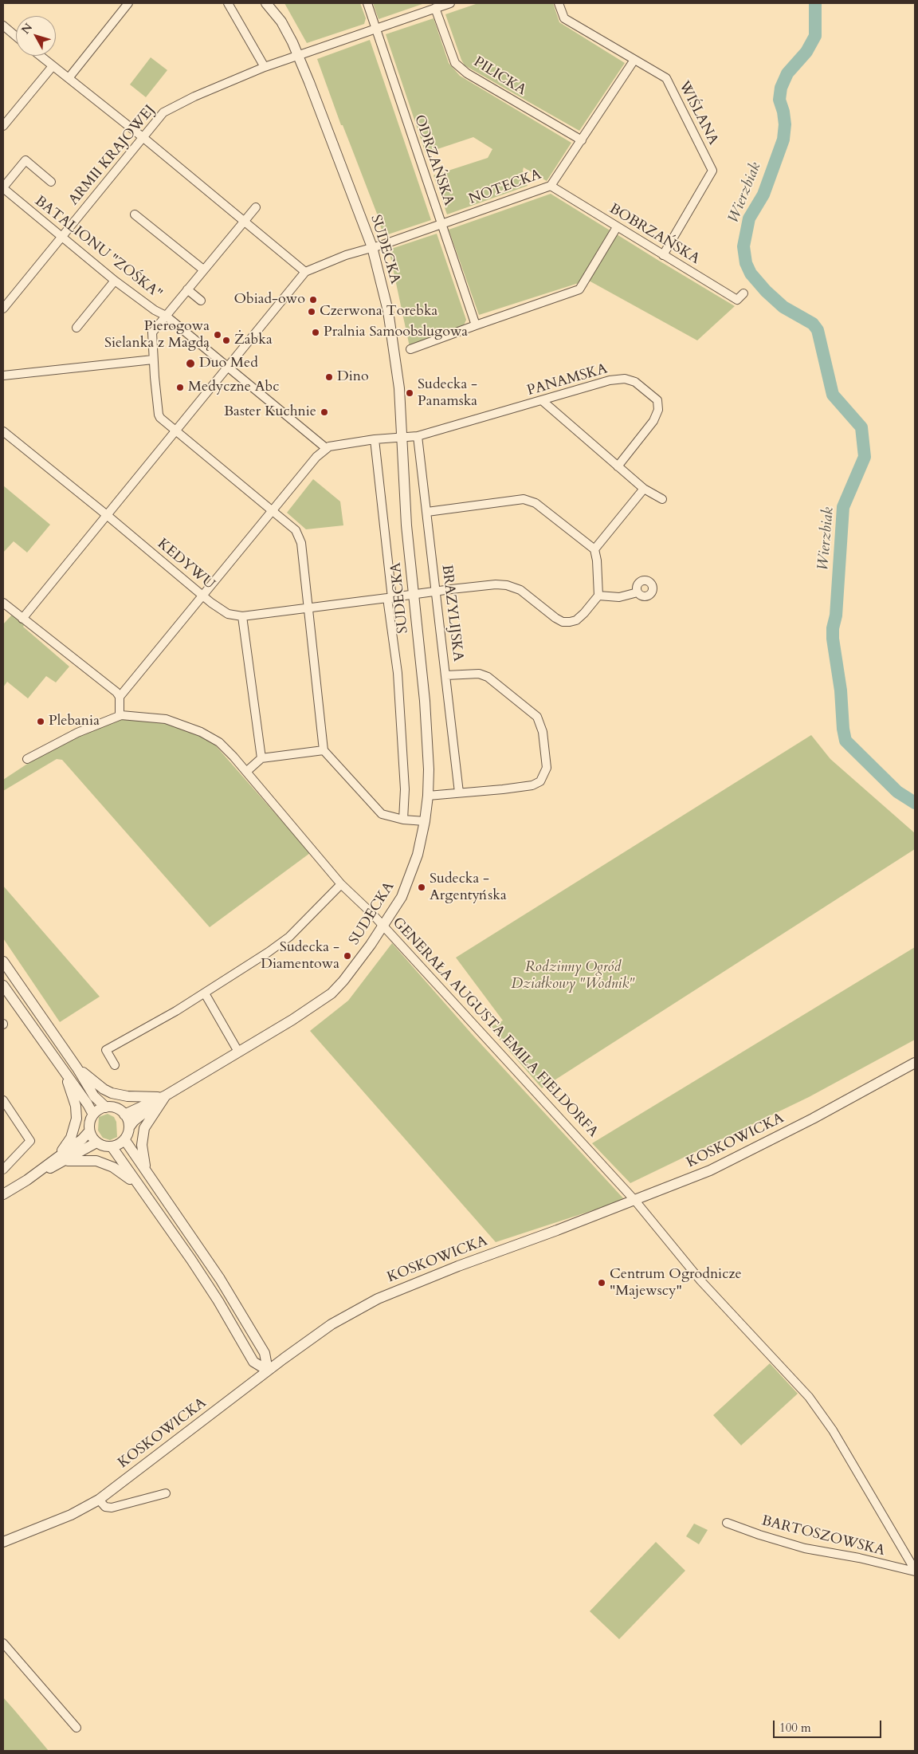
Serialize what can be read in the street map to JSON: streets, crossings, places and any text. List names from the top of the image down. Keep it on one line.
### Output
{"streets":{"street":["PILICKA","WIŚLANA","ARMII KRAJOWEJ","ODRZAŃSKA","NOTECKA","BOBRZAŃSKA","BATALIONU \"ZOŚKA\"","SUDECKA","PANAMSKA","KEDYWU","BRAZYLIJSKA","GENERAŁA AUGUSTA EMILA FIELDORFA","KOSKOWICKA","BARTOSZOWSKA"]},"crossings":[["PILICKA","ARMII KRAJOWEJ"],["PILICKA","NOTECKA"],["WIŚLANA","NOTECKA"],["WIŚLANA","BOBRZAŃSKA"],["ARMII KRAJOWEJ","ODRZAŃSKA"],["ARMII KRAJOWEJ","BATALIONU \"ZOŚKA\""],["ARMII KRAJOWEJ","SUDECKA"],["ODRZAŃSKA","NOTECKA"],["NOTECKA","BOBRZAŃSKA"],["NOTECKA","SUDECKA"],["BATALIONU \"ZOŚKA\"","PANAMSKA"],["SUDECKA","PANAMSKA"],["SUDECKA","KEDYWU"],["SUDECKA","GENERAŁA AUGUSTA EMILA FIELDORFA"],["PANAMSKA","BRAZYLIJSKA"],["KEDYWU","BRAZYLIJSKA"],["GENERAŁA AUGUSTA EMILA FIELDORFA","KOSKOWICKA"],["GENERAŁA AUGUSTA EMILA FIELDORFA","BARTOSZOWSKA"]],"water":["Wierzbiak"],"parks":["Rodzinny Ogród Działkowy \"Wodnik\""],"places":["Obiad-owo","Czerwona Torebka","Pralnia Samoobslugowa","Pierogowa Sielanka z Magdą","Żabka","Duo Med","Dino","Medyczne Abc","Sudecka - Panamska","Baster Kuchnie","Plebania","Sudecka - Argentyńska","Sudecka - Diamentowa","Centrum Ogrodnicze \"Majewscy\""],"scale_bar":"100 m","north":"top left"}
